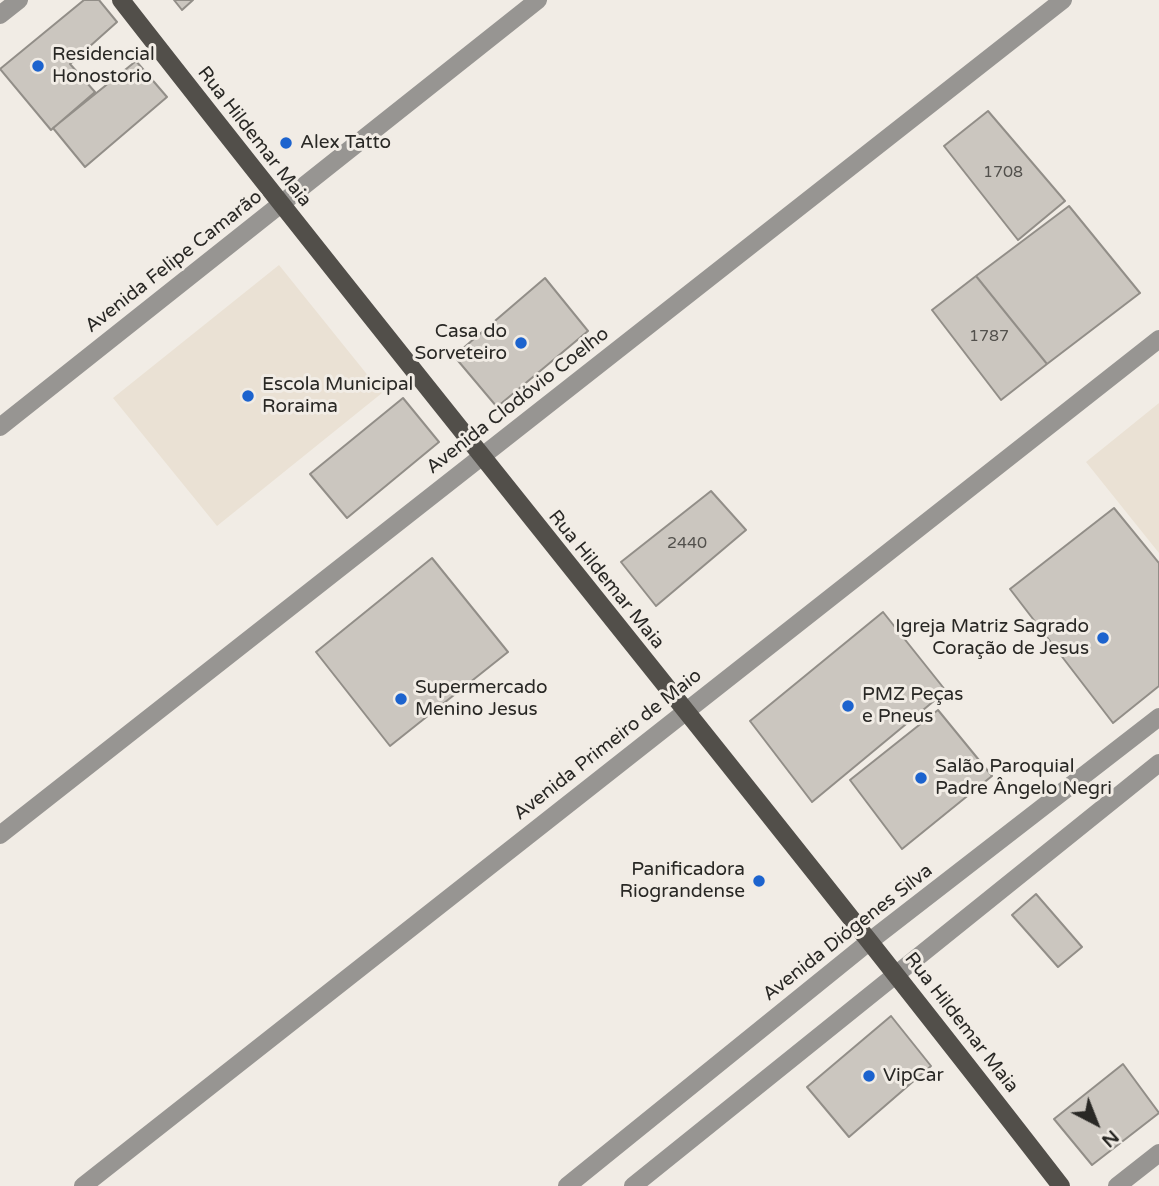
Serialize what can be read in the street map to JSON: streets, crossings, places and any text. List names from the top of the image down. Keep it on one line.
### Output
{"streets":{"main road":["Rua Hildemar Maia"],"street":["Avenida Felipe Camarão","Avenida Clodóvio Coelho","Avenida Primeiro de Maio","Avenida Diógenes Silva"]},"crossings":[["Rua Hildemar Maia","Avenida Felipe Camarão"],["Rua Hildemar Maia","Avenida Clodóvio Coelho"],["Rua Hildemar Maia","Avenida Primeiro de Maio"],["Rua Hildemar Maia","Avenida Diógenes Silva"]],"places":["Residencial Honostorio","Alex Tatto","Casa do Sorveteiro","Escola Municipal Roraima","Igreja Matriz Sagrado Coração de Jesus","Supermercado Menino Jesus","PMZ Peças e Pneus","Salão Paroquial Padre Ângelo Negri","Panificadora Riograndense","VipCar"],"house_numbers":["1708","1787","2440"],"north":"bottom right"}
